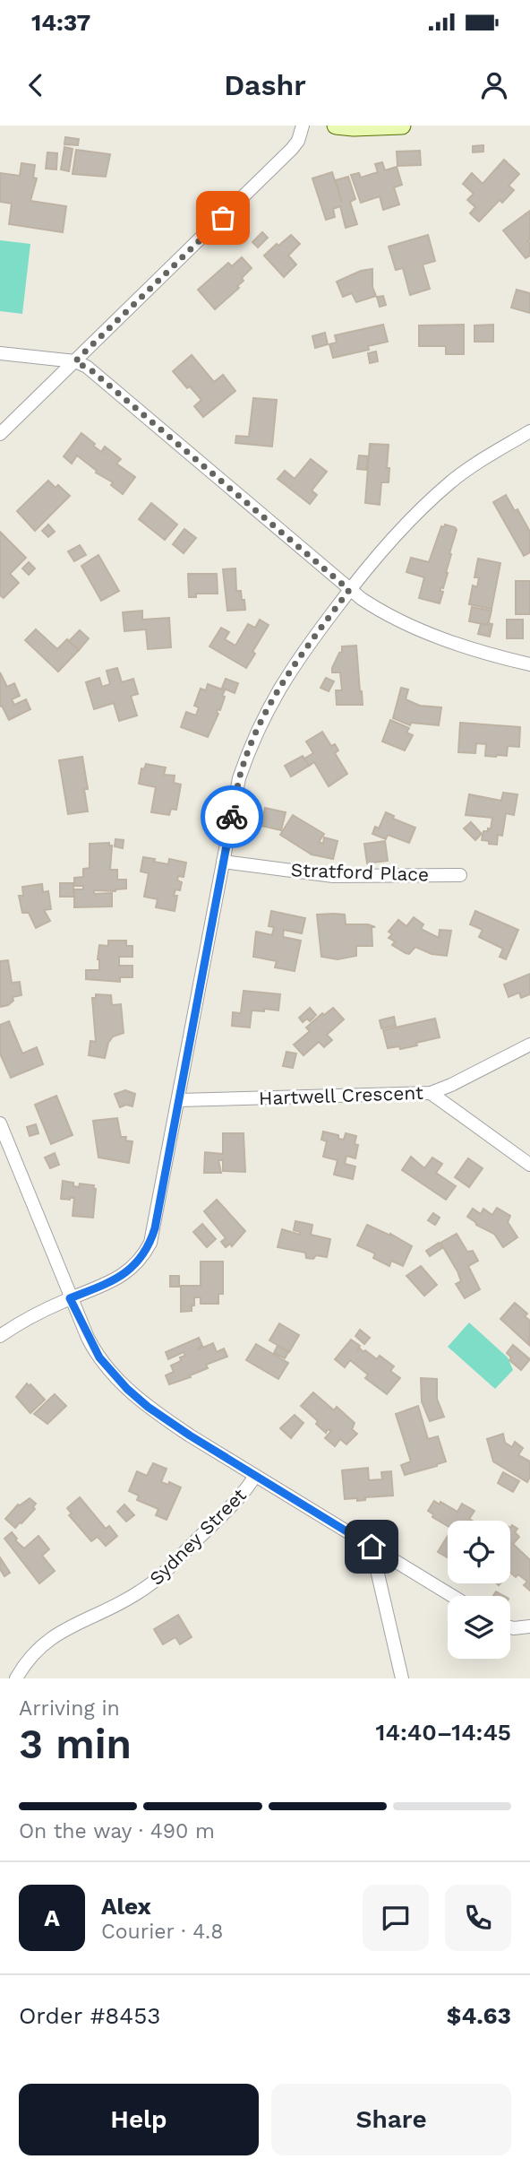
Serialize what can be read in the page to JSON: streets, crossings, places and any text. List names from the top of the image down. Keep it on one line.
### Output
{"streets":{"street":["Stratford Place","Hartwell Crescent","Sydney Street"]},"page":{"status":"14:37","header":"Dashr","heading":["3 min","Arriving in","14:40–14:45"],"panel":["Alex","Courier · 4.8","Order #8453","$4.63"],"bar":"On the way · 490 m","round":"A","buttons":["Help","Share"]}}
